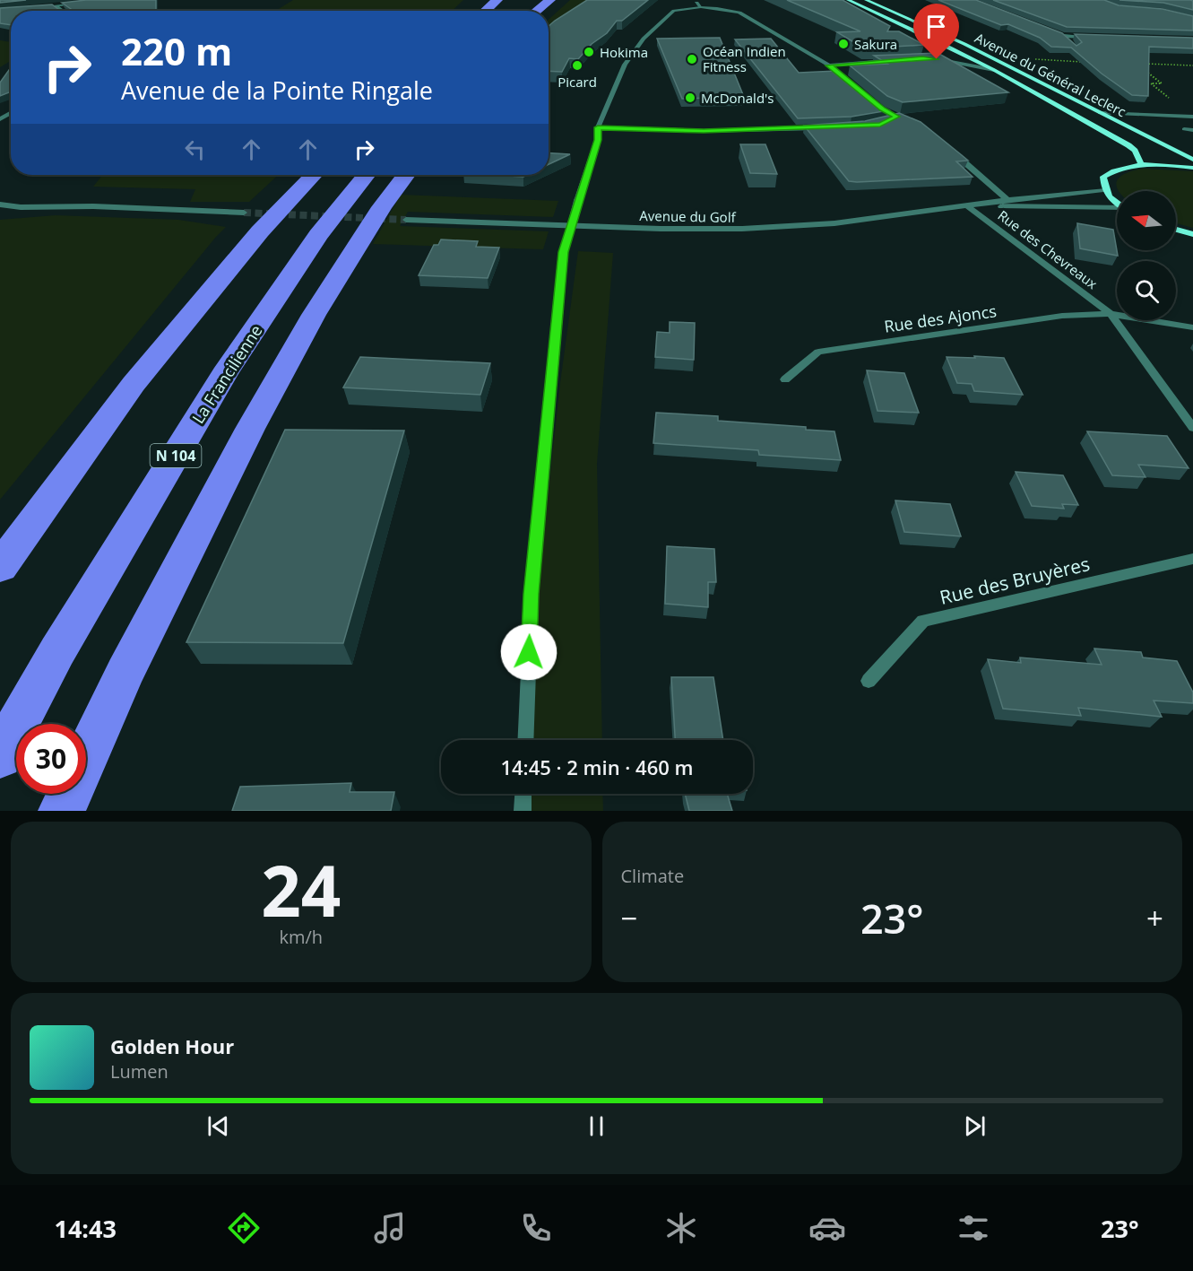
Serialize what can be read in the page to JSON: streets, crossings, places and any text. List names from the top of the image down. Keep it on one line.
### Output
{"streets":{"highway":["La Francilienne","N 104"],"main road":["Avenue du Général Leclerc"],"street":["Avenue du Golf","Rue des Chevreaux","Rue des Ajoncs","Rue des Bruyères"]},"crossings":[["Avenue du Golf","Rue des Chevreaux"],["Rue des Chevreaux","Rue des Ajoncs"]],"places":["Sakura","Hokima","Océan Indien Fitness","Picard","McDonald's"],"north":"left","page":{"turn":["220 m","Avenue de la Pointe Ringale"],"limit":"30","trip":"14:45 · 2 min · 460 m","tile":[["24","km/h"],"Climate"],"heat":["−","23°","+"],"song":["Golden Hour","Lumen"],"tabs":["14:43","23°"]}}
